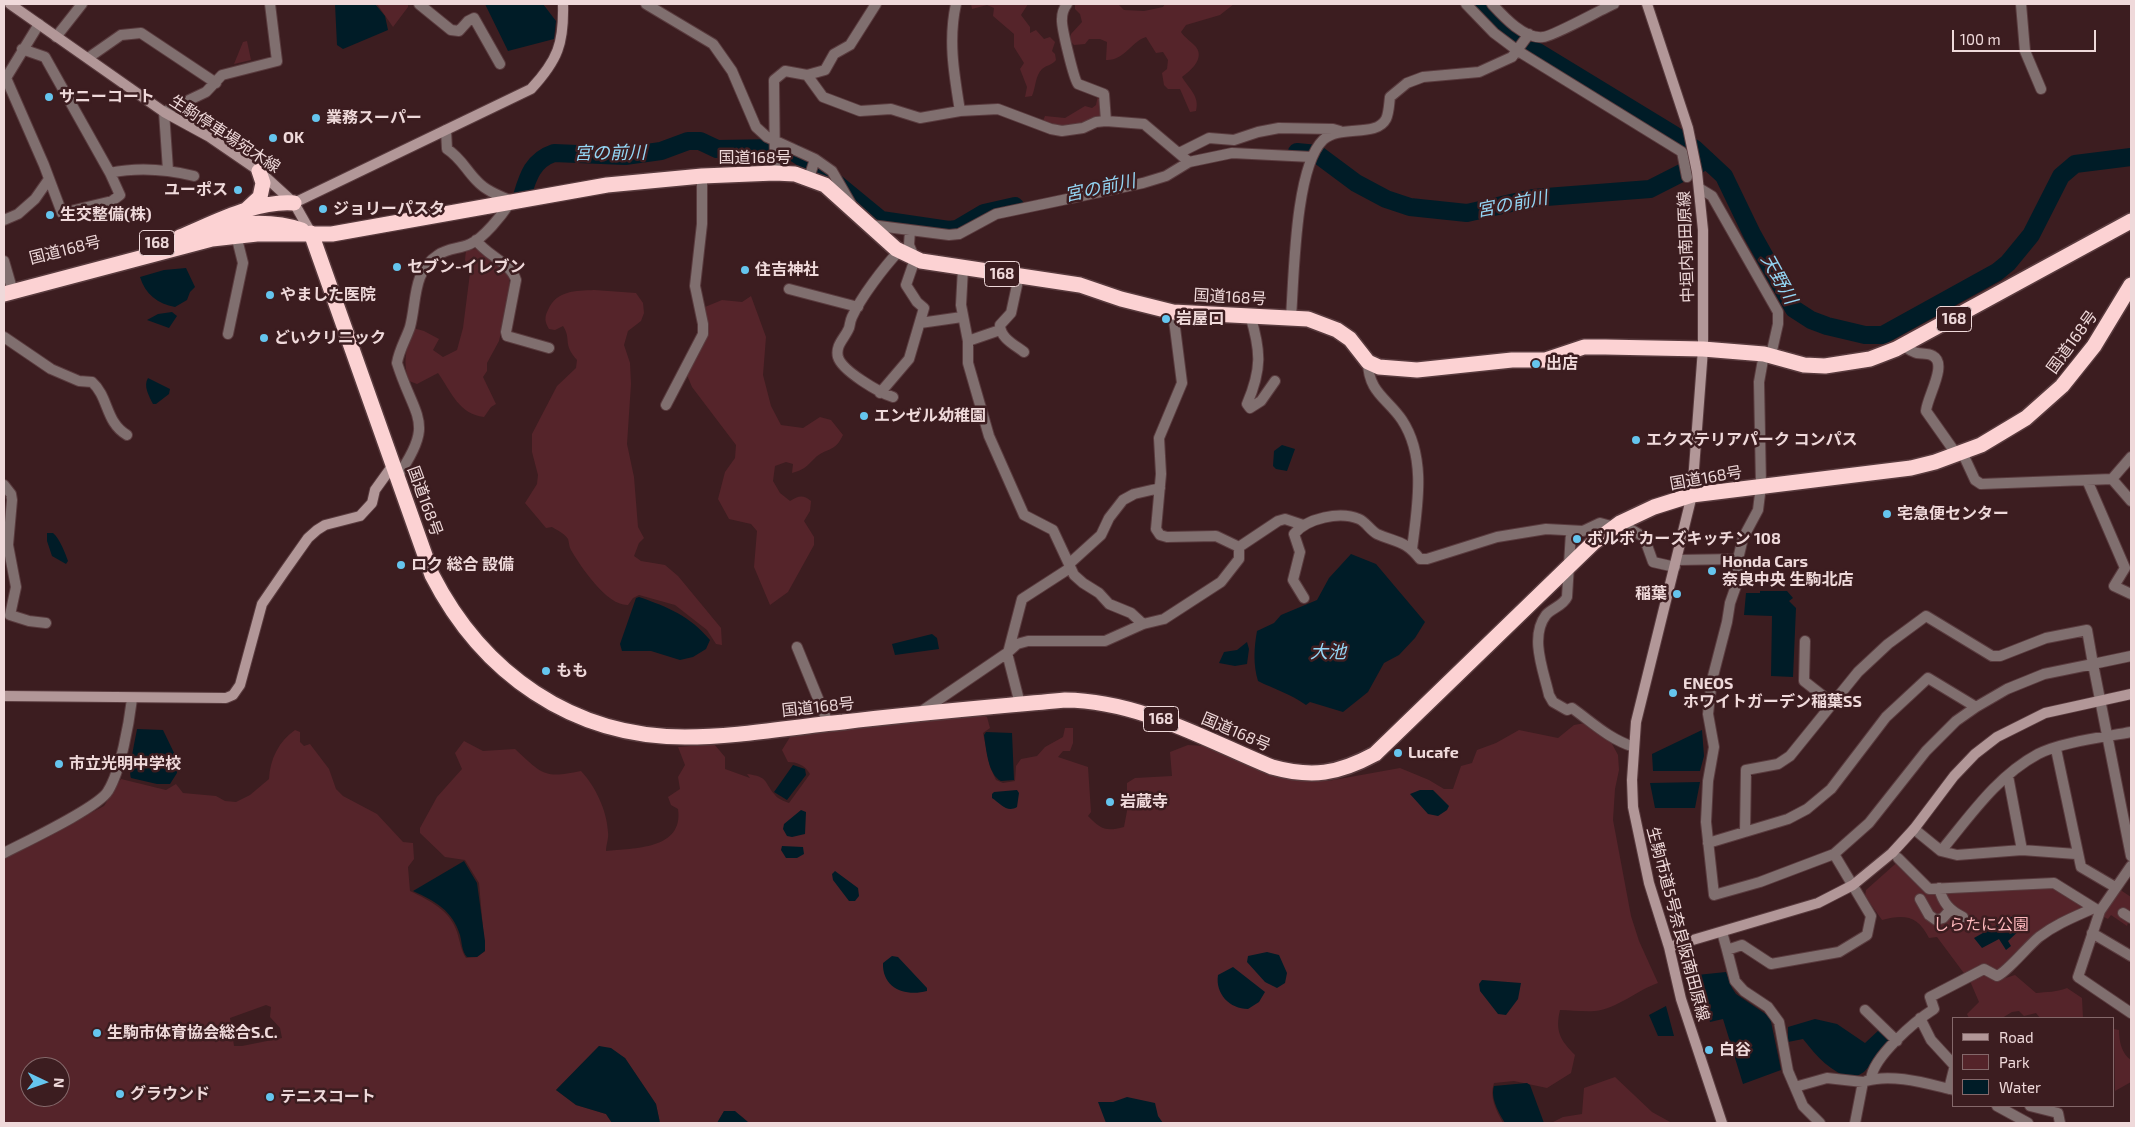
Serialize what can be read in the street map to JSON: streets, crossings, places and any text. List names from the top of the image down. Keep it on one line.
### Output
{"streets":{"highway":["国道168号","168"],"street":["生駒停車場宛木線","中垣内南田原線","生駒市道5号奈良阪南田原線"]},"crossings":[["生駒停車場宛木線","国道168号"],["国道168号","168"],["国道168号","中垣内南田原線"],["国道168号","生駒市道5号奈良阪南田原線"],["168","中垣内南田原線"],["中垣内南田原線","生駒市道5号奈良阪南田原線"]],"water":["宮の前川","天野川","大池"],"parks":["しらたに公園"],"places":["サニーコート","業務スーパー","OK","ユーポス","ジョリーパスタ","生交整備(株)","セブン-イレブン","住吉神社","やました医院","岩屋口","どいクリニック","出店","エンゼル幼稚園","エクステリアパーク コンパス","宅急便センター","ボルボ カーズキッチン 108","ロク 総合 設備","Honda Cars 奈良中央 生駒北店","稲葉","もも","ENEOS ホワイトガーデン稲葉SS","Lucafe","市立光明中学校","岩蔵寺","生駒市体育協会総合S.C.","白谷","グラウンド","テニスコート"],"legend":["Road","Park","Water"],"scale_bar":"100 m","north":"right"}
